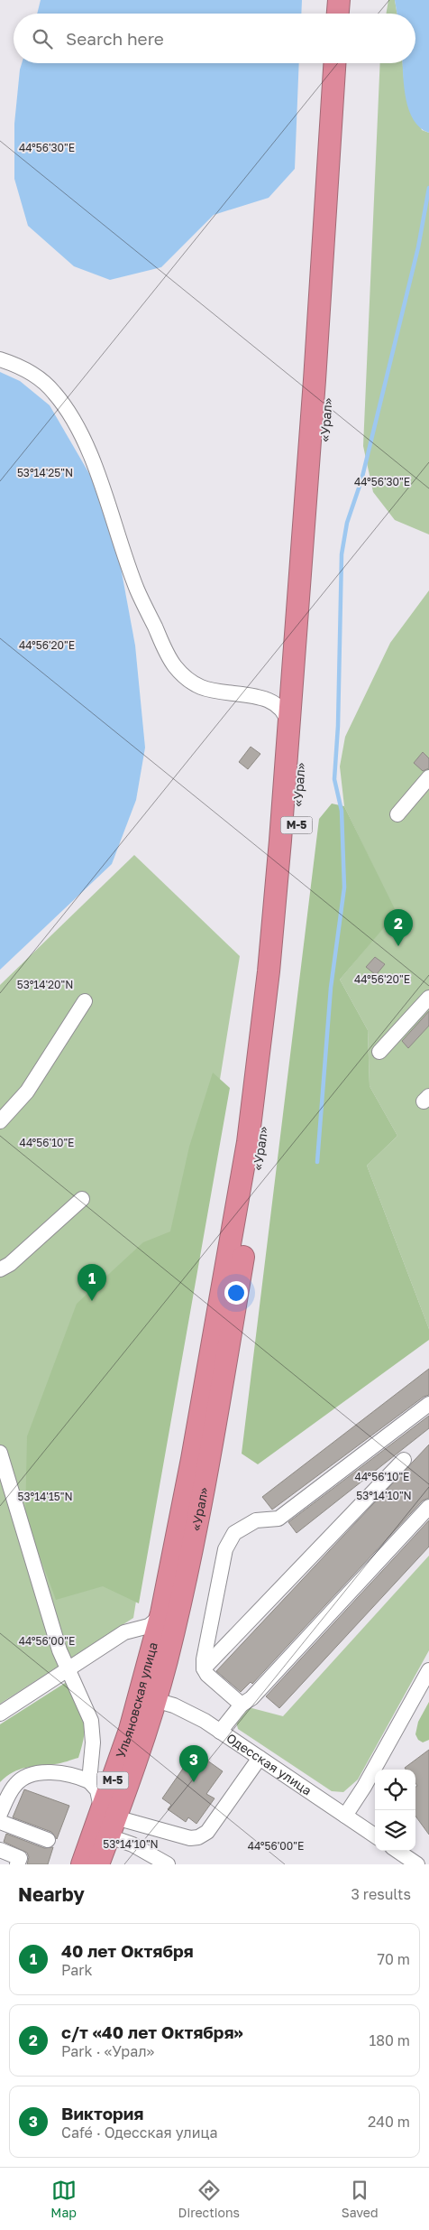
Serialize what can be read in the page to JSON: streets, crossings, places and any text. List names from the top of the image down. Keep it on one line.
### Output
{"streets":{"highway":["«Урал»","М-5","Ульяновская улица"],"street":["Одесская улица"]},"crossings":[["«Урал»","Ульяновская улица"],["Ульяновская улица","Одесская улица"]],"page":{"search":"Search here","pins":["2","1","3"],"heading":["Nearby","3 results"],"list":[{"mark":"1","name":"40 лет Октября","note":"Park","value":"70 m"},{"mark":"2","name":"с/т «40 лет Октября»","note":"Park · «Урал»","value":"180 m"},{"mark":"3","name":"Виктория","note":"Café · Одесская улица","value":"240 m"}],"nav":["Map","Directions","Saved"]},"coordinates":["44°56'30\"E","53°14'25\"N","44°56'20\"E","53°14'20\"N","44°56'10\"E","53°14'10\"N","53°14'15\"N","44°56'00\"E"]}
